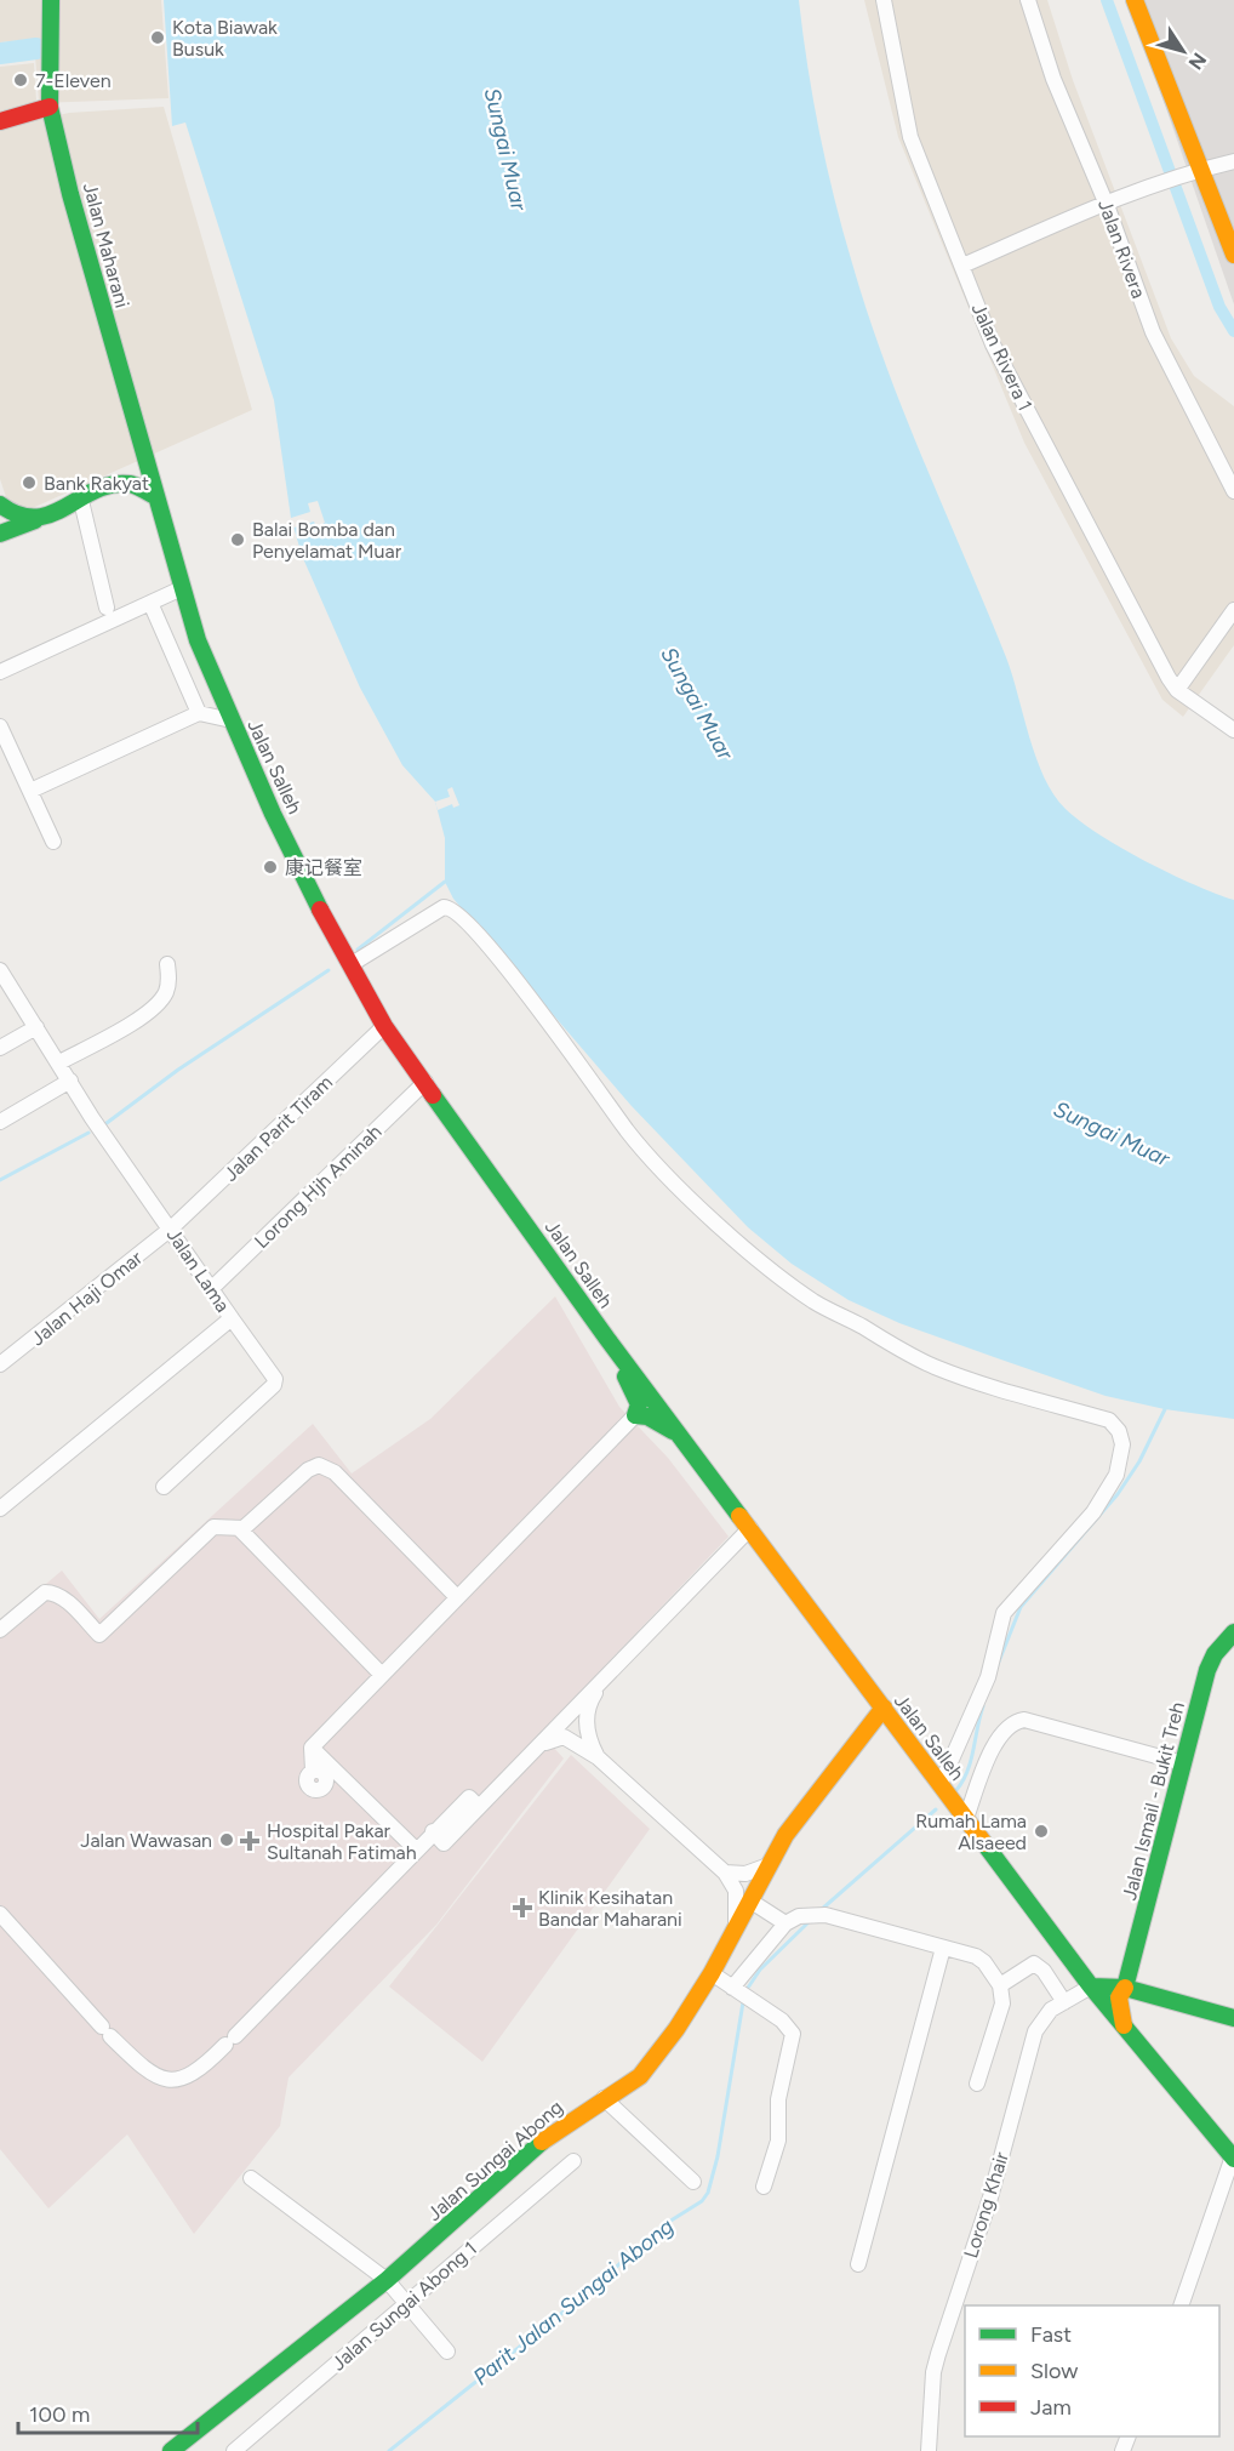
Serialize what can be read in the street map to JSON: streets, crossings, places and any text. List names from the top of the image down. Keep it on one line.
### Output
{"streets":{"main road":["Jalan Maharani","Jalan Salleh","Jalan Ismail - Bukit Treh","Jalan Sungai Abong"],"street":["Jalan Rivera","Jalan Rivera 1","Jalan Parit Tiram","Lorong Hjh Aminah","Jalan Lama","Jalan Haji Omar","Lorong Khair","Jalan Sungai Abong 1"]},"crossings":[["Jalan Maharani","Jalan Salleh"],["Jalan Salleh","Jalan Parit Tiram"],["Jalan Salleh","Lorong Hjh Aminah"],["Jalan Salleh","Jalan Ismail - Bukit Treh"],["Jalan Salleh","Jalan Sungai Abong"],["Jalan Salleh","Lorong Khair"],["Jalan Parit Tiram","Jalan Lama"],["Jalan Parit Tiram","Jalan Haji Omar"],["Lorong Hjh Aminah","Jalan Lama"],["Jalan Lama","Jalan Haji Omar"]],"water":["Sungai Muar","Parit Jalan Sungai Abong"],"places":{"other":["Kota Biawak Busuk","7-Eleven","Bank Rakyat","Balai Bomba dan Penyelamat Muar","康记餐室","Rumah Lama Alsaeed","Jalan Wawasan"],"health":["Hospital Pakar Sultanah Fatimah","Klinik Kesihatan Bandar Maharani"]},"legend":["Fast","Slow","Jam"],"scale_bar":"100 m","north":"bottom right"}
